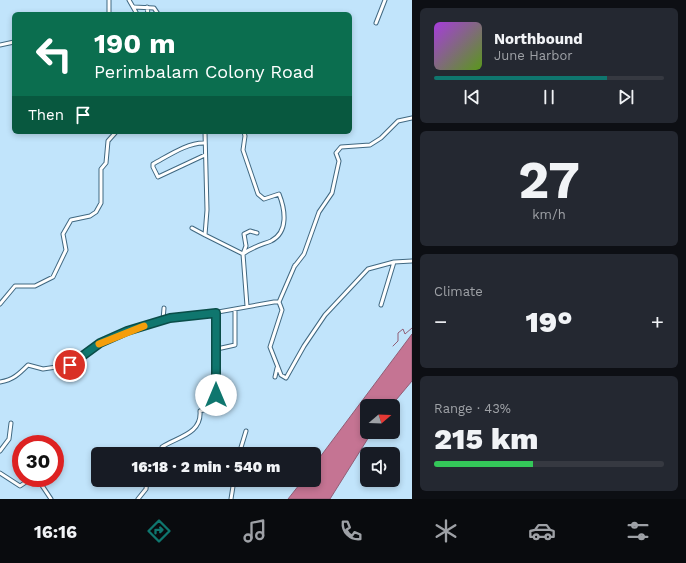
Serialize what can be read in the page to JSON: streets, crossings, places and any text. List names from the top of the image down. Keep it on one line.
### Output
{"north":"right","page":{"turn":["190 m","Perimbalam Colony Road"],"song":["Northbound","June Harbor"],"then":"Then","tile":[["27","km/h"],"Climate",["Range · 43%","215 km"]],"heat":["−","19°","+"],"limit":"30","trip":"16:18 · 2 min · 540 m","tabs":"16:16"}}
